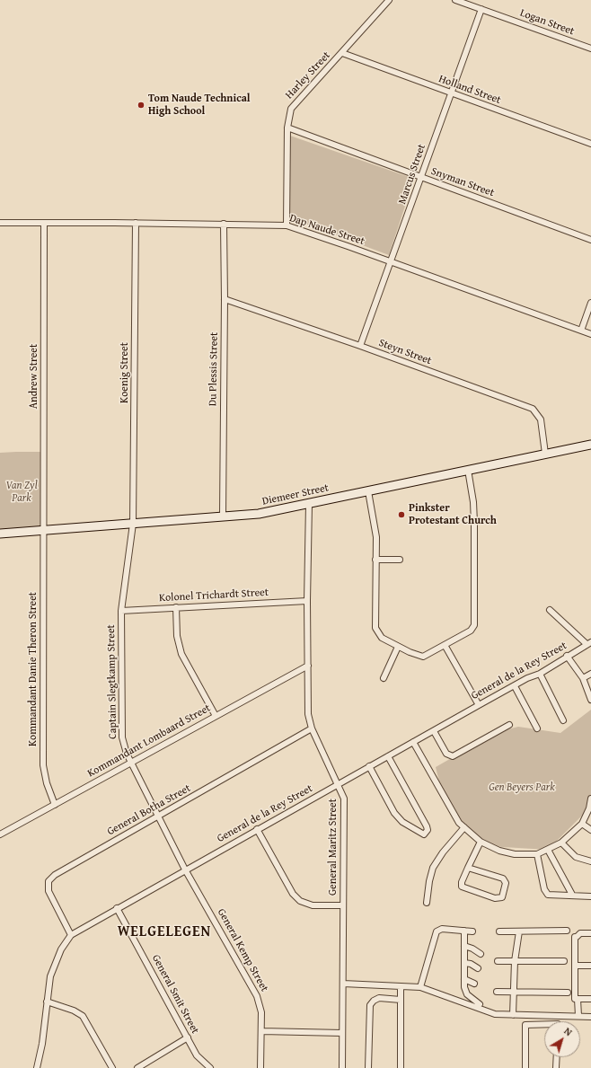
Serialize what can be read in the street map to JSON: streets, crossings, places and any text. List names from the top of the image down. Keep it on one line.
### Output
{"streets":{"street":["Logan Street","Harley Street","Holland Street","Marcus Street","Snyman Street","Dap Naude Street","Steyn Street","Du Plessis Street","Koenig Street","Andrew Street","Diemeer Street","Kolonel Trichardt Street","Kommandant Danie Theron Street","General de la Rey Street","Captain Slegtkamp Street","Kommandant Lombaard Street","General Botha Street","General Maritz Street","General Kemp Street","General Smit Street"]},"crossings":[["Logan Street","Marcus Street"],["Harley Street","Holland Street"],["Harley Street","Snyman Street"],["Harley Street","Dap Naude Street"],["Holland Street","Marcus Street"],["Marcus Street","Snyman Street"],["Marcus Street","Dap Naude Street"],["Marcus Street","Steyn Street"],["Dap Naude Street","Du Plessis Street"],["Dap Naude Street","Koenig Street"],["Dap Naude Street","Andrew Street"],["Steyn Street","Du Plessis Street"],["Steyn Street","Diemeer Street"],["Du Plessis Street","Diemeer Street"],["Koenig Street","Diemeer Street"],["Koenig Street","Captain Slegtkamp Street"],["Andrew Street","Diemeer Street"],["Andrew Street","Kommandant Danie Theron Street"],["Diemeer Street","Kommandant Danie Theron Street"],["Diemeer Street","Captain Slegtkamp Street"],["Diemeer Street","General Maritz Street"],["Kolonel Trichardt Street","Captain Slegtkamp Street"],["Kolonel Trichardt Street","General Maritz Street"],["Kommandant Danie Theron Street","Kommandant Lombaard Street"],["General de la Rey Street","Captain Slegtkamp Street"],["General de la Rey Street","General Botha Street"],["General de la Rey Street","General Maritz Street"],["General de la Rey Street","General Kemp Street"],["General de la Rey Street","General Smit Street"],["Captain Slegtkamp Street","Kommandant Lombaard Street"],["Captain Slegtkamp Street","General Botha Street"],["Captain Slegtkamp Street","General Kemp Street"],["Kommandant Lombaard Street","General Maritz Street"],["General Botha Street","General Maritz Street"]],"districts":["WELGELEGEN"],"parks":["Van Zyl Park","Gen Beyers Park"],"places":["Tom Naude Technical High School","Pinkster Protestant Church"],"north":"top right"}
